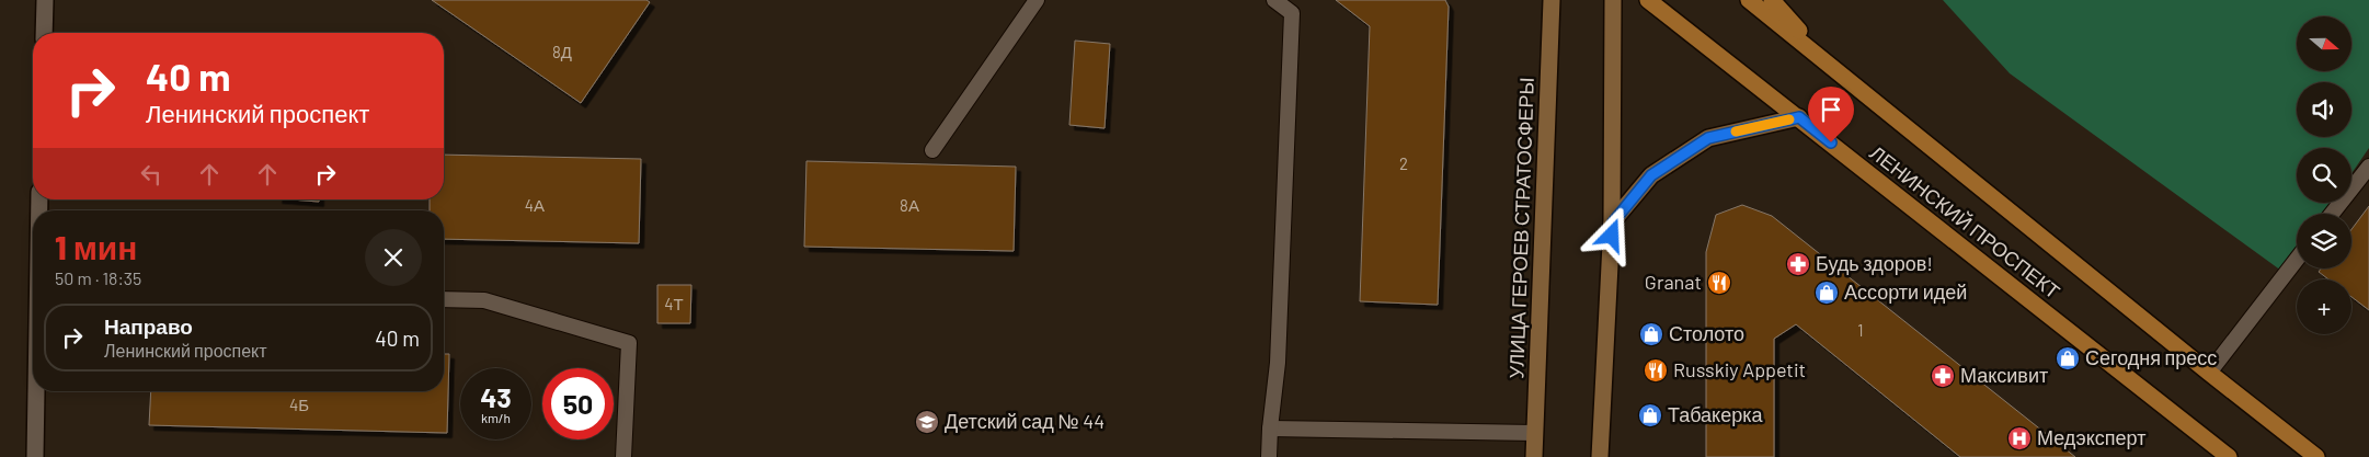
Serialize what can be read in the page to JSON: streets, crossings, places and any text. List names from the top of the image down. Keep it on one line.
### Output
{"streets":{"main road":["ЛЕНИНСКИЙ ПРОСПЕКТ","УЛИЦА ГЕРОЕВ СТРАТОСФЕРЫ"]},"places":{"pharmacy":["Будь здоров!","Максивит"],"restaurant":["Granat","Russkiy Appetit"],"shop":["Ассорти идей","Столото","Сегодня пресс","Табакерка"],"school or university":["Детский сад № 44"],"hospital":["Медэксперт"]},"house_numbers":["8Д","2","4А","8А","4Т","1","4Б"],"north":"right","page":{"map_buttons":"+","turn":["40 m","Ленинский проспект"],"heading":["1 мин","50 m · 18:35"],"list":[{"name":"Направо","note":"Ленинский проспект","value":"40 m"}],"speed":"43 km/h","limit":"50"}}
